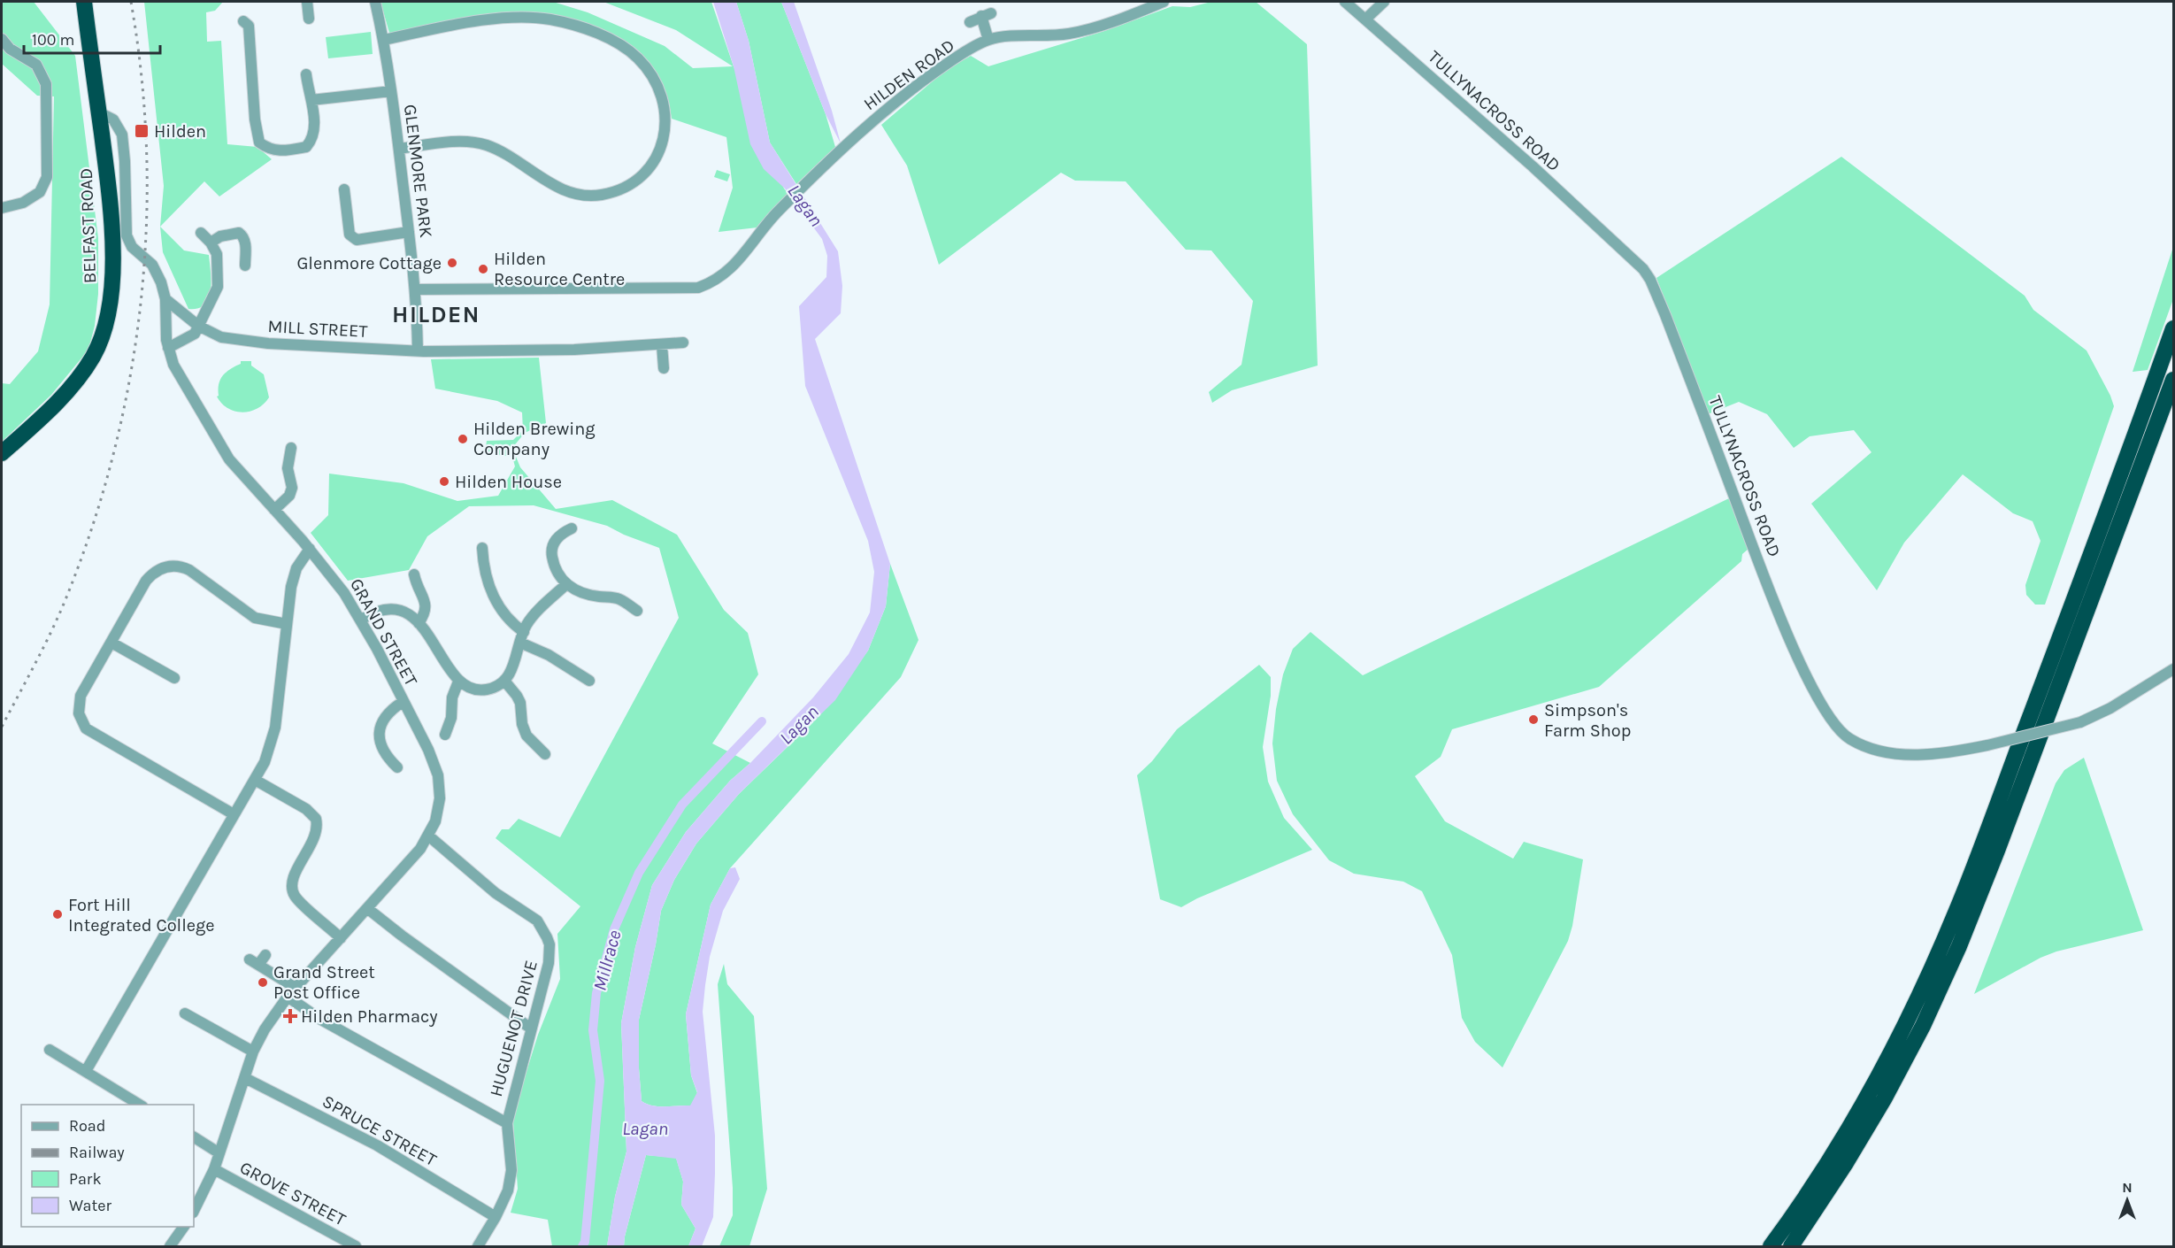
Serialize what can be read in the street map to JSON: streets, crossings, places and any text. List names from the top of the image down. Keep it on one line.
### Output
{"streets":{"highway":["BELFAST ROAD"],"street":["HILDEN ROAD","TULLYNACROSS ROAD","GLENMORE PARK","MILL STREET","GRAND STREET","HUGUENOT DRIVE","SPRUCE STREET","GROVE STREET"]},"crossings":[["HILDEN ROAD","GLENMORE PARK"],["GLENMORE PARK","MILL STREET"],["BELFAST ROAD","GRAND STREET"],["MILL STREET","GRAND STREET"],["GRAND STREET","HUGUENOT DRIVE"],["GRAND STREET","SPRUCE STREET"],["GRAND STREET","GROVE STREET"],["HUGUENOT DRIVE","SPRUCE STREET"]],"districts":["HILDEN"],"water":["Lagan","Millrace"],"places":{"transit":["Hilden"],"other":["Glenmore Cottage","Hilden Resource Centre","Hilden Brewing Company","Hilden House","Simpson's Farm Shop","Fort Hill Integrated College","Grand Street Post Office"],"health":["Hilden Pharmacy"]},"legend":["Road","Railway","Park","Water"],"scale_bar":"100 m","north":"top"}
